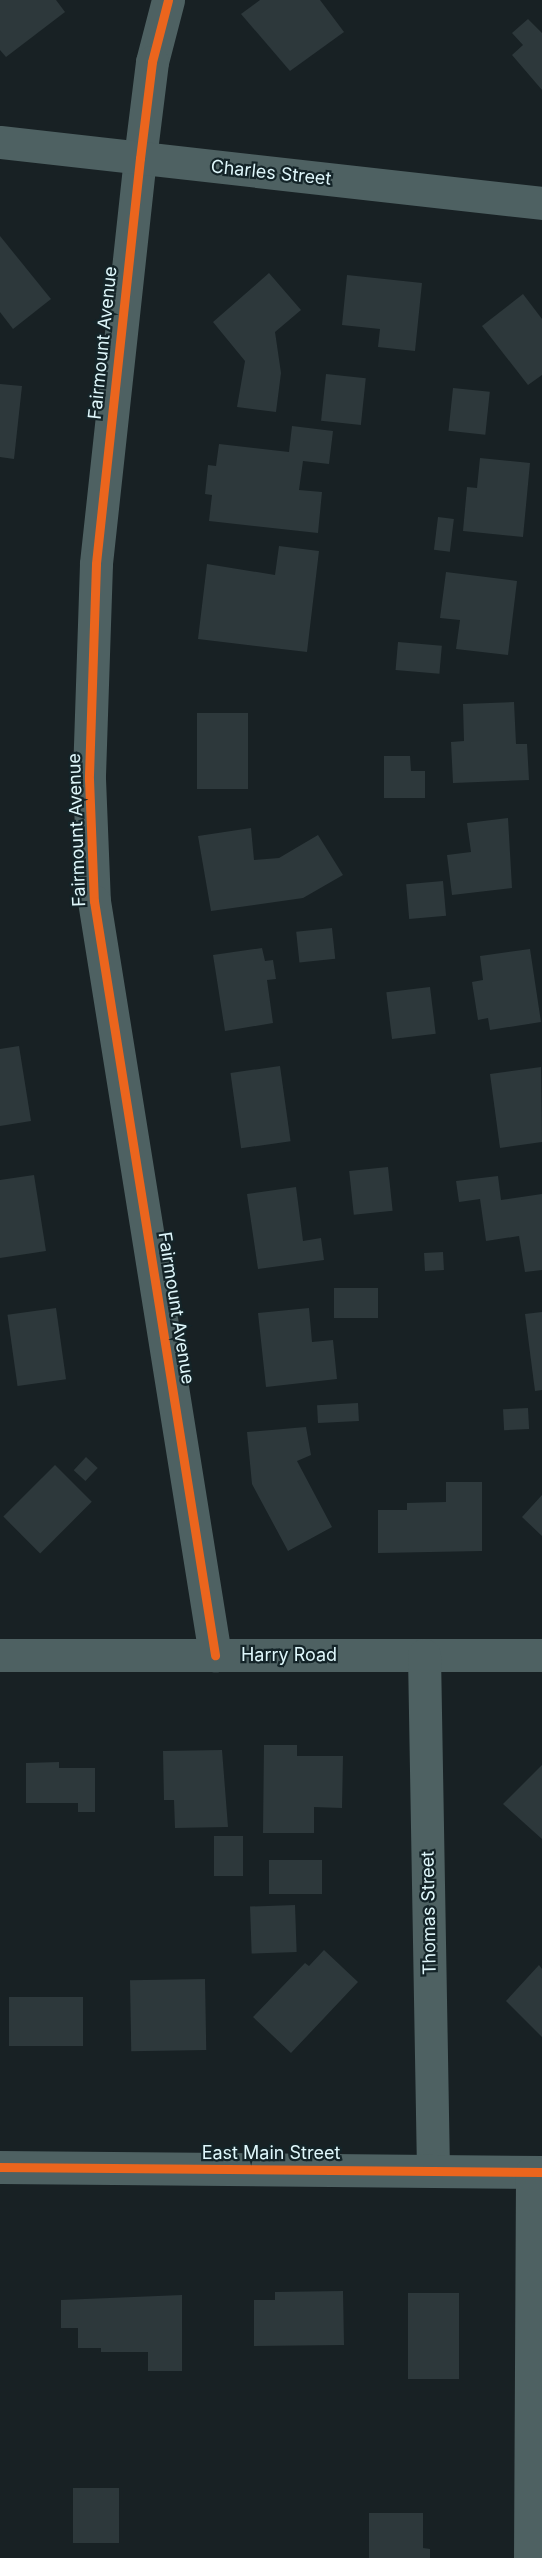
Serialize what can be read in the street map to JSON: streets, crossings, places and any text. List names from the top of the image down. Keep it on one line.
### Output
{"streets":{"street":["Charles Street","Fairmount Avenue","Harry Road","Thomas Street","East Main Street"]},"crossings":[["Charles Street","Fairmount Avenue"],["Fairmount Avenue","Harry Road"],["Harry Road","Thomas Street"],["Thomas Street","East Main Street"]]}
